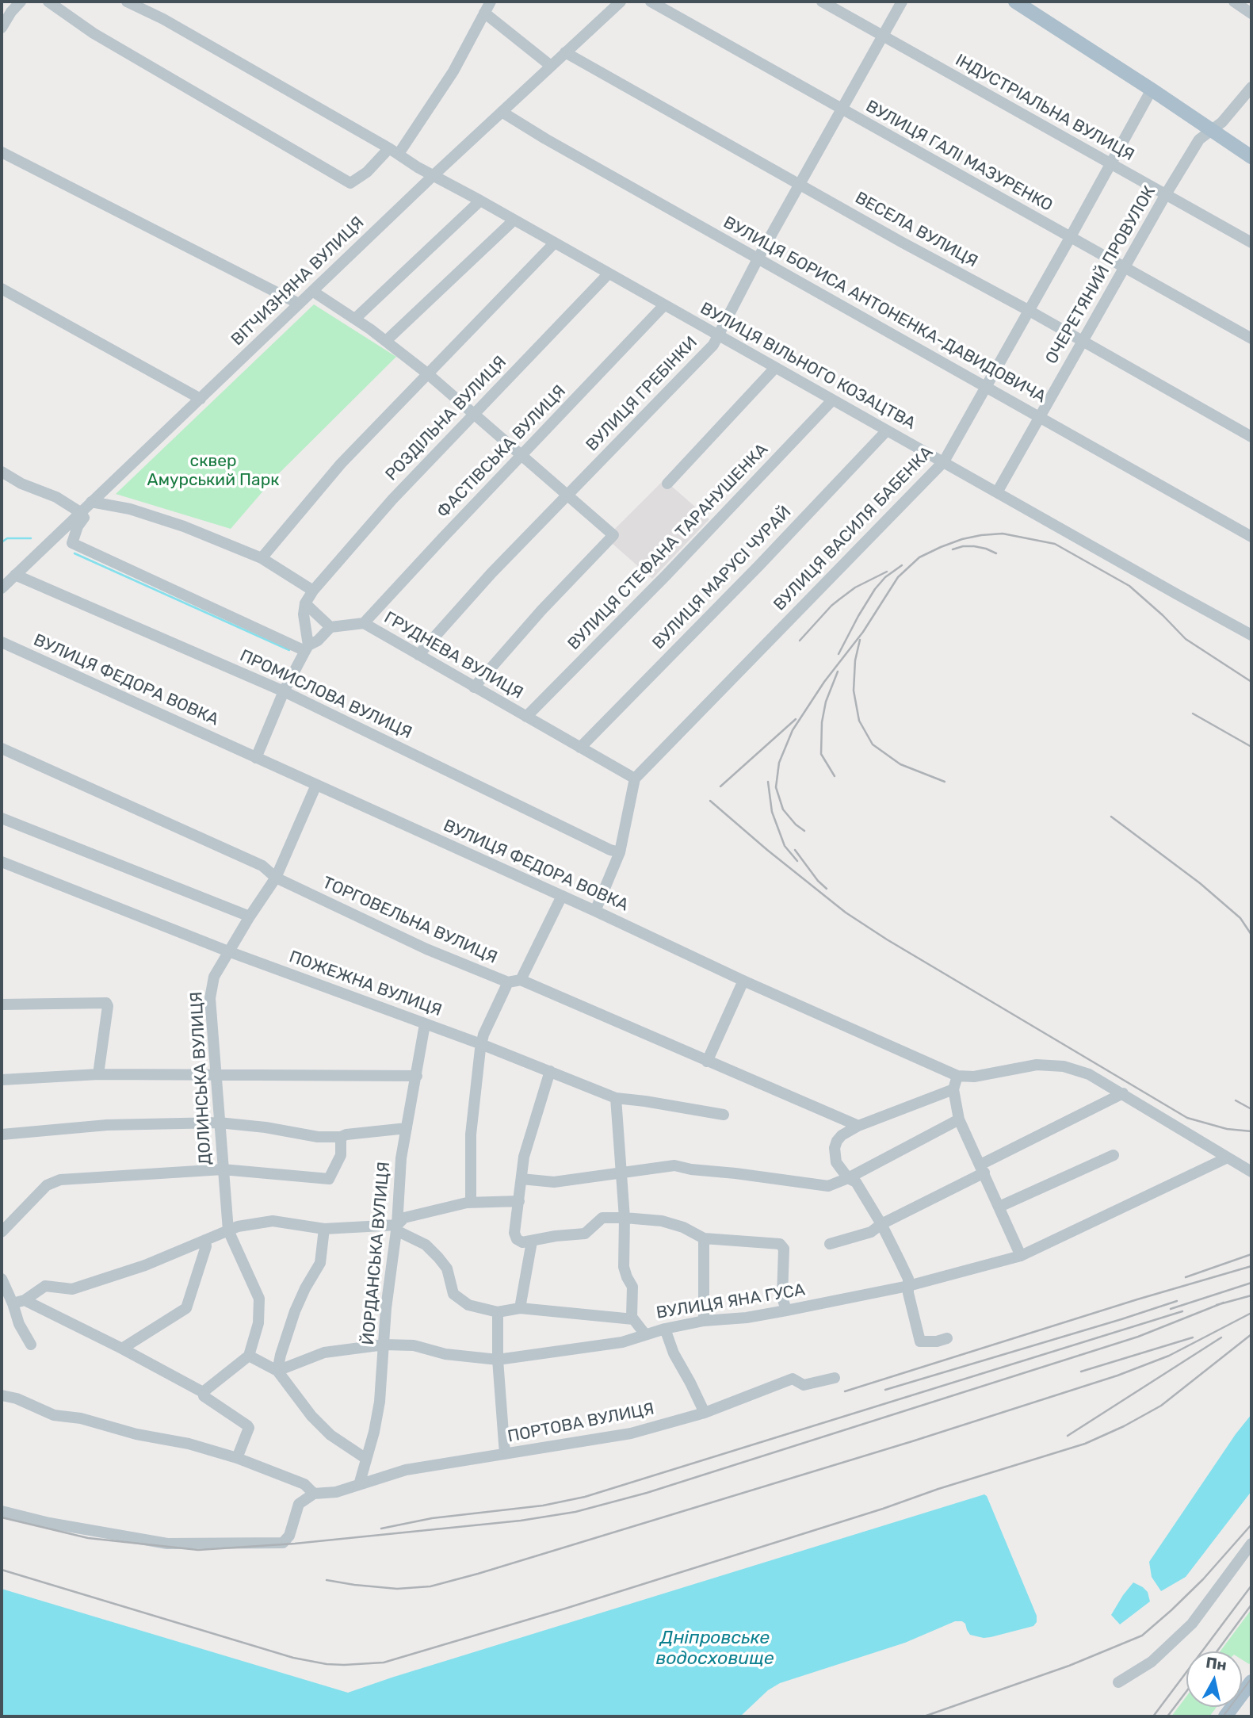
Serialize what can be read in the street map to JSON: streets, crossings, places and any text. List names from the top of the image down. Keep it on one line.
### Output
{"streets":{"street":["ІНДУСТРІАЛЬНА ВУЛИЦЯ","ВУЛИЦЯ ГАЛІ МАЗУРЕНКО","ВЕСЕЛА ВУЛИЦЯ","ОЧЕРЕТЯНИЙ ПРОВУЛОК","ВІТЧИЗНЯНА ВУЛИЦЯ","ВУЛИЦЯ БОРИСА АНТОНЕНКА-ДАВИДОВИЧА","ВУЛИЦЯ ВІЛЬНОГО КОЗАЦТВА","ВУЛИЦЯ ГРЕБІНКИ","РОЗДІЛЬНА ВУЛИЦЯ","ФАСТІВСЬКА ВУЛИЦЯ","ВУЛИЦЯ ВАСИЛЯ БАБЕНКА","ВУЛИЦЯ СТЕФАНА ТАРАНУШЕНКА","ВУЛИЦЯ МАРУСІ ЧУРАЙ","ГРУДНЕВА ВУЛИЦЯ","ВУЛИЦЯ ФЕДОРА ВОВКА","ПРОМИСЛОВА ВУЛИЦЯ","ТОРГОВЕЛЬНА ВУЛИЦЯ","ПОЖЕЖНА ВУЛИЦЯ","ДОЛИНСЬКА ВУЛИЦЯ","ЙОРДАНСЬКА ВУЛИЦЯ","ВУЛИЦЯ ЯНА ГУСА","ПОРТОВА ВУЛИЦЯ"]},"crossings":[["ІНДУСТРІАЛЬНА ВУЛИЦЯ","ОЧЕРЕТЯНИЙ ПРОВУЛОК"],["ІНДУСТРІАЛЬНА ВУЛИЦЯ","ВУЛИЦЯ ГРЕБІНКИ"],["ІНДУСТРІАЛЬНА ВУЛИЦЯ","ВУЛИЦЯ ВАСИЛЯ БАБЕНКА"],["ВУЛИЦЯ ГАЛІ МАЗУРЕНКО","ОЧЕРЕТЯНИЙ ПРОВУЛОК"],["ВУЛИЦЯ ГАЛІ МАЗУРЕНКО","ВУЛИЦЯ ГРЕБІНКИ"],["ВУЛИЦЯ ГАЛІ МАЗУРЕНКО","ВУЛИЦЯ ВАСИЛЯ БАБЕНКА"],["ВЕСЕЛА ВУЛИЦЯ","ОЧЕРЕТЯНИЙ ПРОВУЛОК"],["ВЕСЕЛА ВУЛИЦЯ","ВІТЧИЗНЯНА ВУЛИЦЯ"],["ВЕСЕЛА ВУЛИЦЯ","ВУЛИЦЯ ГРЕБІНКИ"],["ВЕСЕЛА ВУЛИЦЯ","ВУЛИЦЯ ВАСИЛЯ БАБЕНКА"],["ОЧЕРЕТЯНИЙ ПРОВУЛОК","ВУЛИЦЯ БОРИСА АНТОНЕНКА-ДАВИДОВИЧА"],["ОЧЕРЕТЯНИЙ ПРОВУЛОК","ВУЛИЦЯ ВІЛЬНОГО КОЗАЦТВА"],["ВІТЧИЗНЯНА ВУЛИЦЯ","ВУЛИЦЯ БОРИСА АНТОНЕНКА-ДАВИДОВИЧА"],["ВІТЧИЗНЯНА ВУЛИЦЯ","ВУЛИЦЯ ВІЛЬНОГО КОЗАЦТВА"],["ВІТЧИЗНЯНА ВУЛИЦЯ","ПРОМИСЛОВА ВУЛИЦЯ"],["ВУЛИЦЯ БОРИСА АНТОНЕНКА-ДАВИДОВИЧА","ВУЛИЦЯ ГРЕБІНКИ"],["ВУЛИЦЯ БОРИСА АНТОНЕНКА-ДАВИДОВИЧА","ВУЛИЦЯ ВАСИЛЯ БАБЕНКА"],["ВУЛИЦЯ ВІЛЬНОГО КОЗАЦТВА","ВУЛИЦЯ ГРЕБІНКИ"],["ВУЛИЦЯ ВІЛЬНОГО КОЗАЦТВА","РОЗДІЛЬНА ВУЛИЦЯ"],["ВУЛИЦЯ ВІЛЬНОГО КОЗАЦТВА","ФАСТІВСЬКА ВУЛИЦЯ"],["ВУЛИЦЯ ВІЛЬНОГО КОЗАЦТВА","ВУЛИЦЯ ВАСИЛЯ БАБЕНКА"],["ВУЛИЦЯ ВІЛЬНОГО КОЗАЦТВА","ВУЛИЦЯ СТЕФАНА ТАРАНУШЕНКА"],["ВУЛИЦЯ ВІЛЬНОГО КОЗАЦТВА","ВУЛИЦЯ МАРУСІ ЧУРАЙ"],["ВУЛИЦЯ ГРЕБІНКИ","ГРУДНЕВА ВУЛИЦЯ"],["ФАСТІВСЬКА ВУЛИЦЯ","ГРУДНЕВА ВУЛИЦЯ"],["ВУЛИЦЯ ВАСИЛЯ БАБЕНКА","ГРУДНЕВА ВУЛИЦЯ"],["ВУЛИЦЯ СТЕФАНА ТАРАНУШЕНКА","ГРУДНЕВА ВУЛИЦЯ"],["ВУЛИЦЯ МАРУСІ ЧУРАЙ","ГРУДНЕВА ВУЛИЦЯ"],["ВУЛИЦЯ ФЕДОРА ВОВКА","ДОЛИНСЬКА ВУЛИЦЯ"],["ТОРГОВЕЛЬНА ВУЛИЦЯ","ДОЛИНСЬКА ВУЛИЦЯ"],["ПОЖЕЖНА ВУЛИЦЯ","ДОЛИНСЬКА ВУЛИЦЯ"],["ПОЖЕЖНА ВУЛИЦЯ","ЙОРДАНСЬКА ВУЛИЦЯ"],["ЙОРДАНСЬКА ВУЛИЦЯ","ВУЛИЦЯ ЯНА ГУСА"],["ЙОРДАНСЬКА ВУЛИЦЯ","ПОРТОВА ВУЛИЦЯ"]],"water":["Дніпровське водосховище"],"parks":["сквер Амурський Парк"],"north":"top"}
